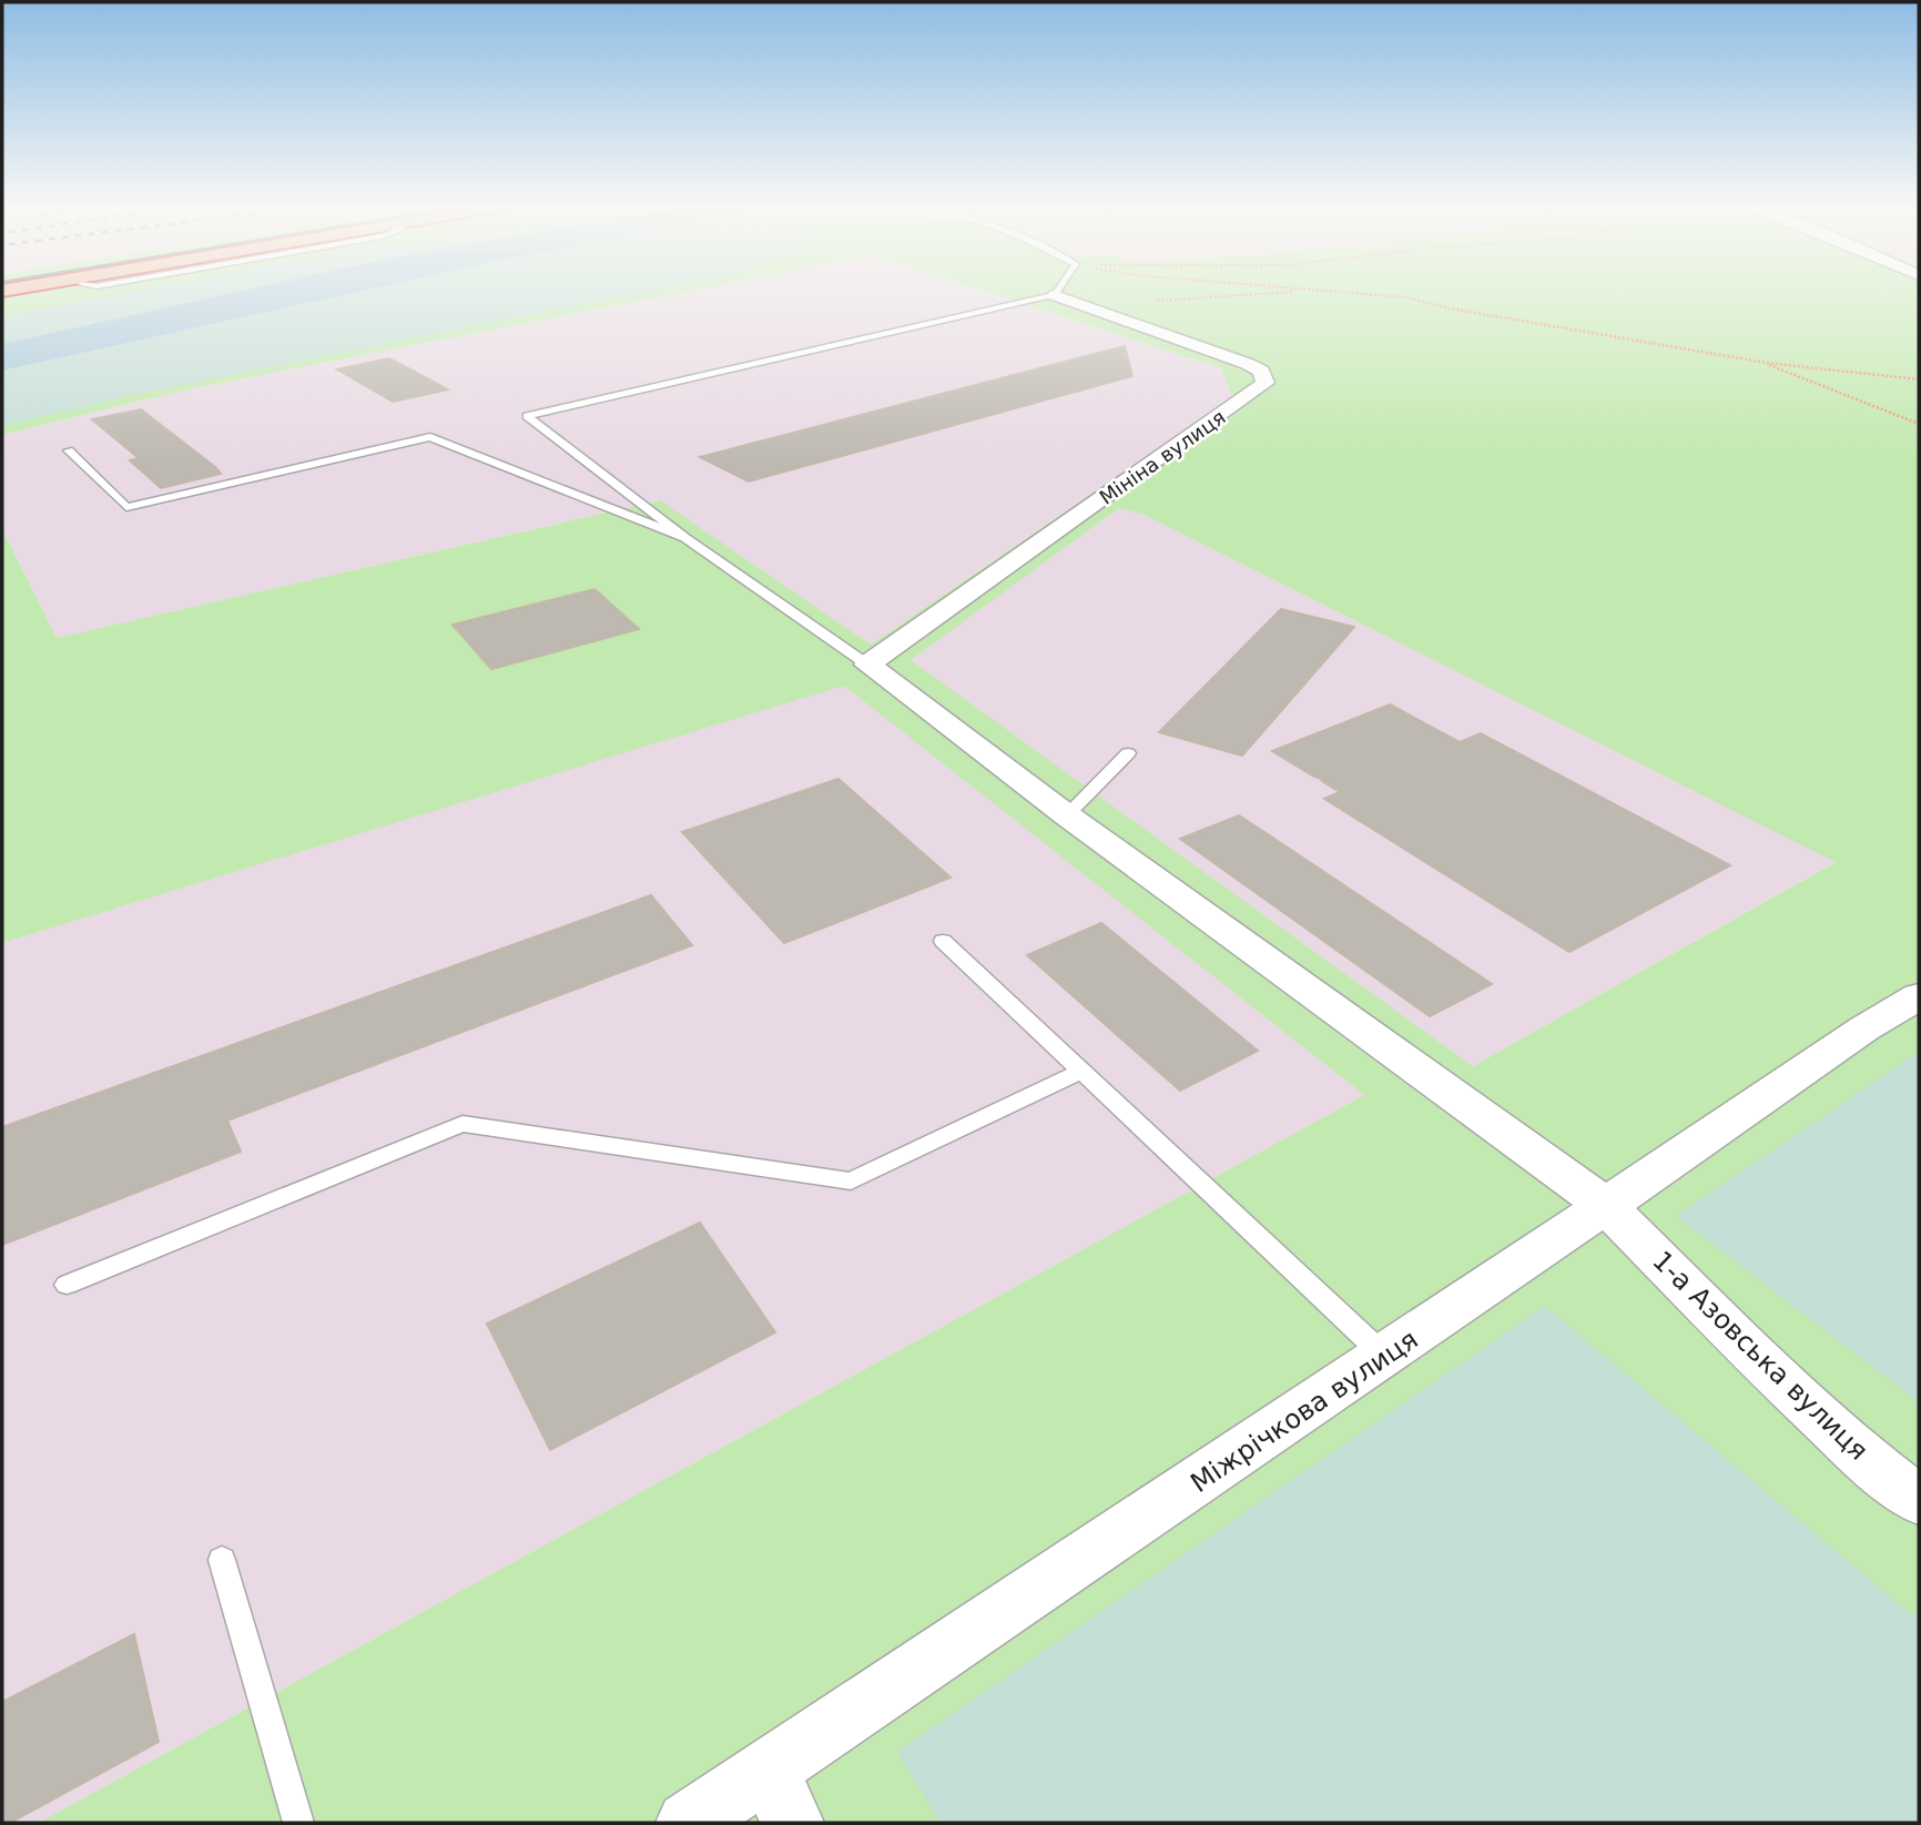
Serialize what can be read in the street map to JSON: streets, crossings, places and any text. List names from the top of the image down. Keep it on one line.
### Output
{"streets":{"street":["Мініна вулиця","1-а Азовська вулиця","Міжрічкова вулиця"]},"crossings":[["Мініна вулиця","1-а Азовська вулиця"],["1-а Азовська вулиця","Міжрічкова вулиця"]]}
